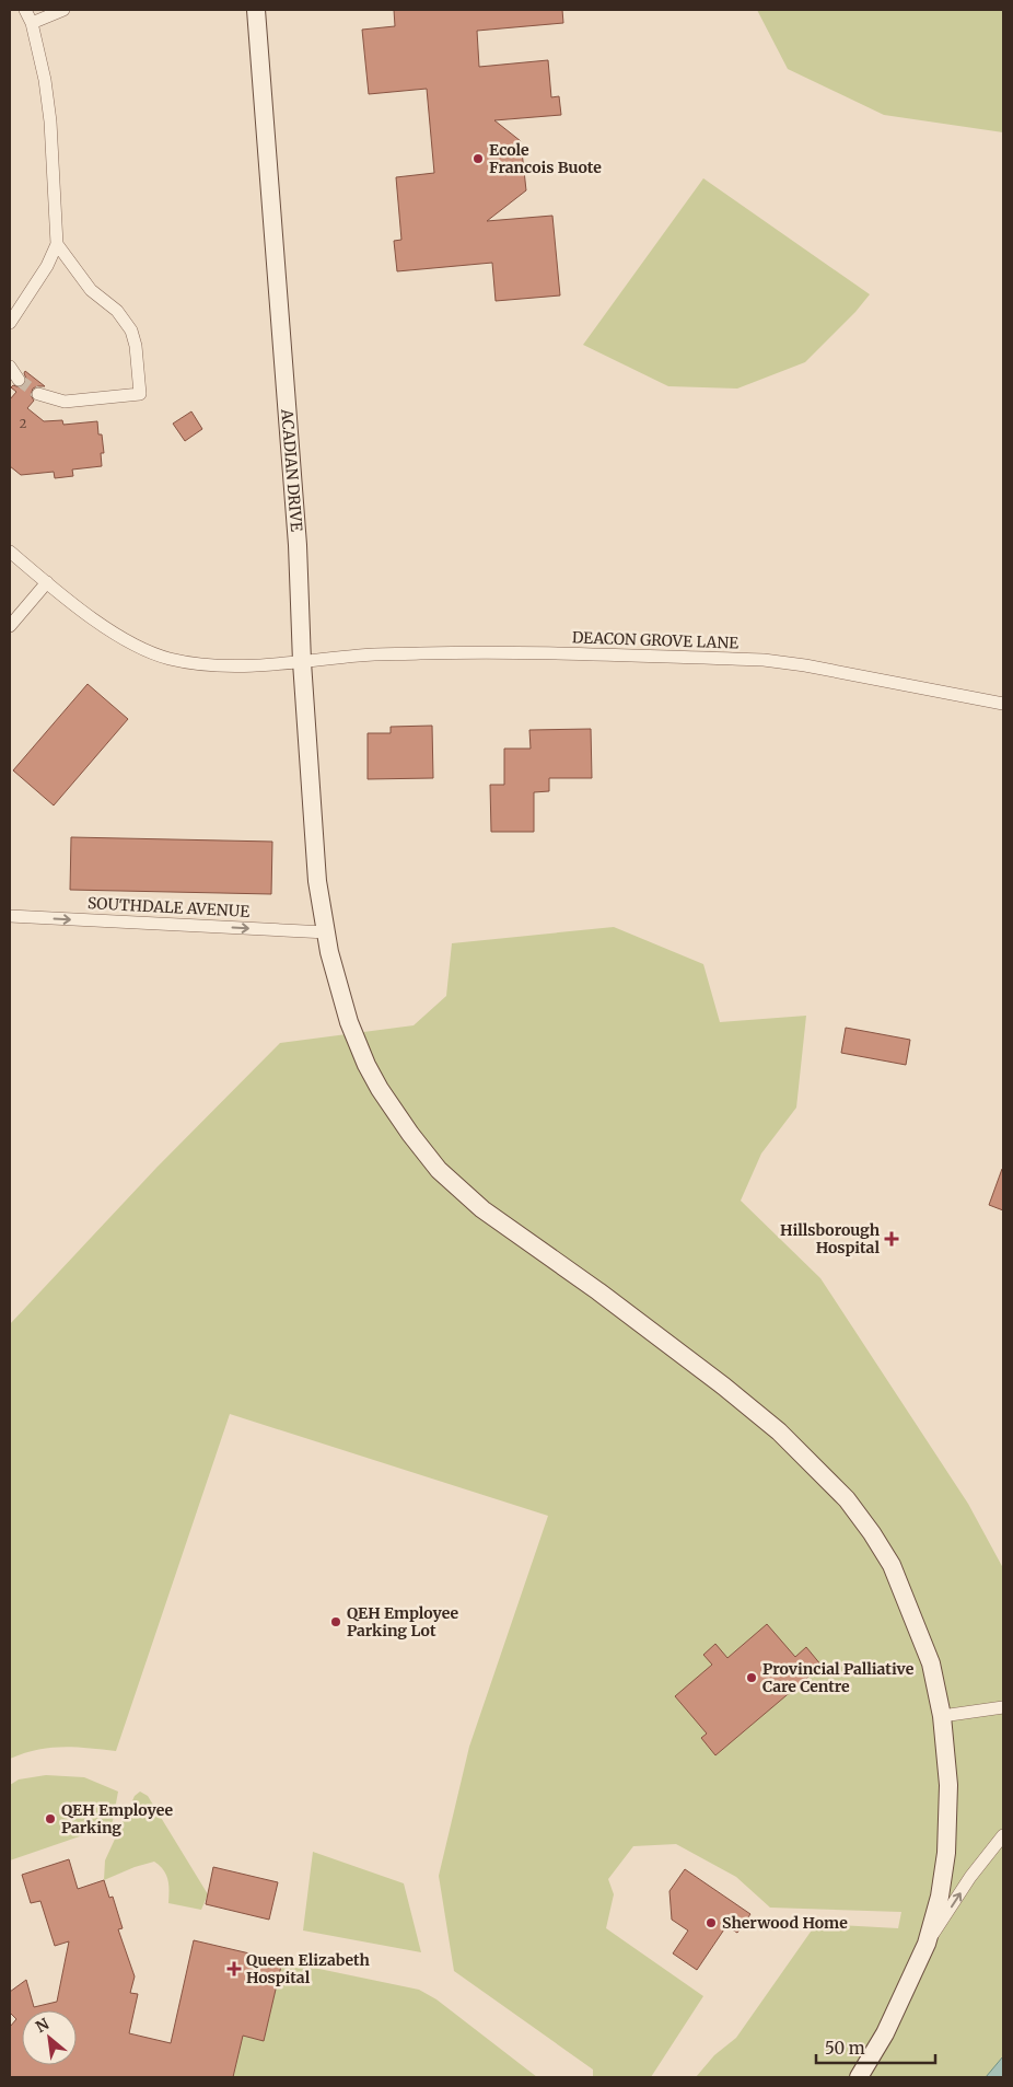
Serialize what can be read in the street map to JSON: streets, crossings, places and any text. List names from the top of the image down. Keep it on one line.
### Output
{"streets":{"street":["ACADIAN DRIVE","DEACON GROVE LANE","SOUTHDALE AVENUE"]},"crossings":[["ACADIAN DRIVE","DEACON GROVE LANE"],["ACADIAN DRIVE","SOUTHDALE AVENUE"]],"one_way":["SOUTHDALE AVENUE"],"places":{"other":["Ecole Francois Buote","QEH Employee Parking Lot","Provincial Palliative Care Centre","QEH Employee Parking","Sherwood Home"],"health":["Hillsborough Hospital","Queen Elizabeth Hospital"]},"house_numbers":["2"],"scale_bar":"50 m","north":"top left"}
